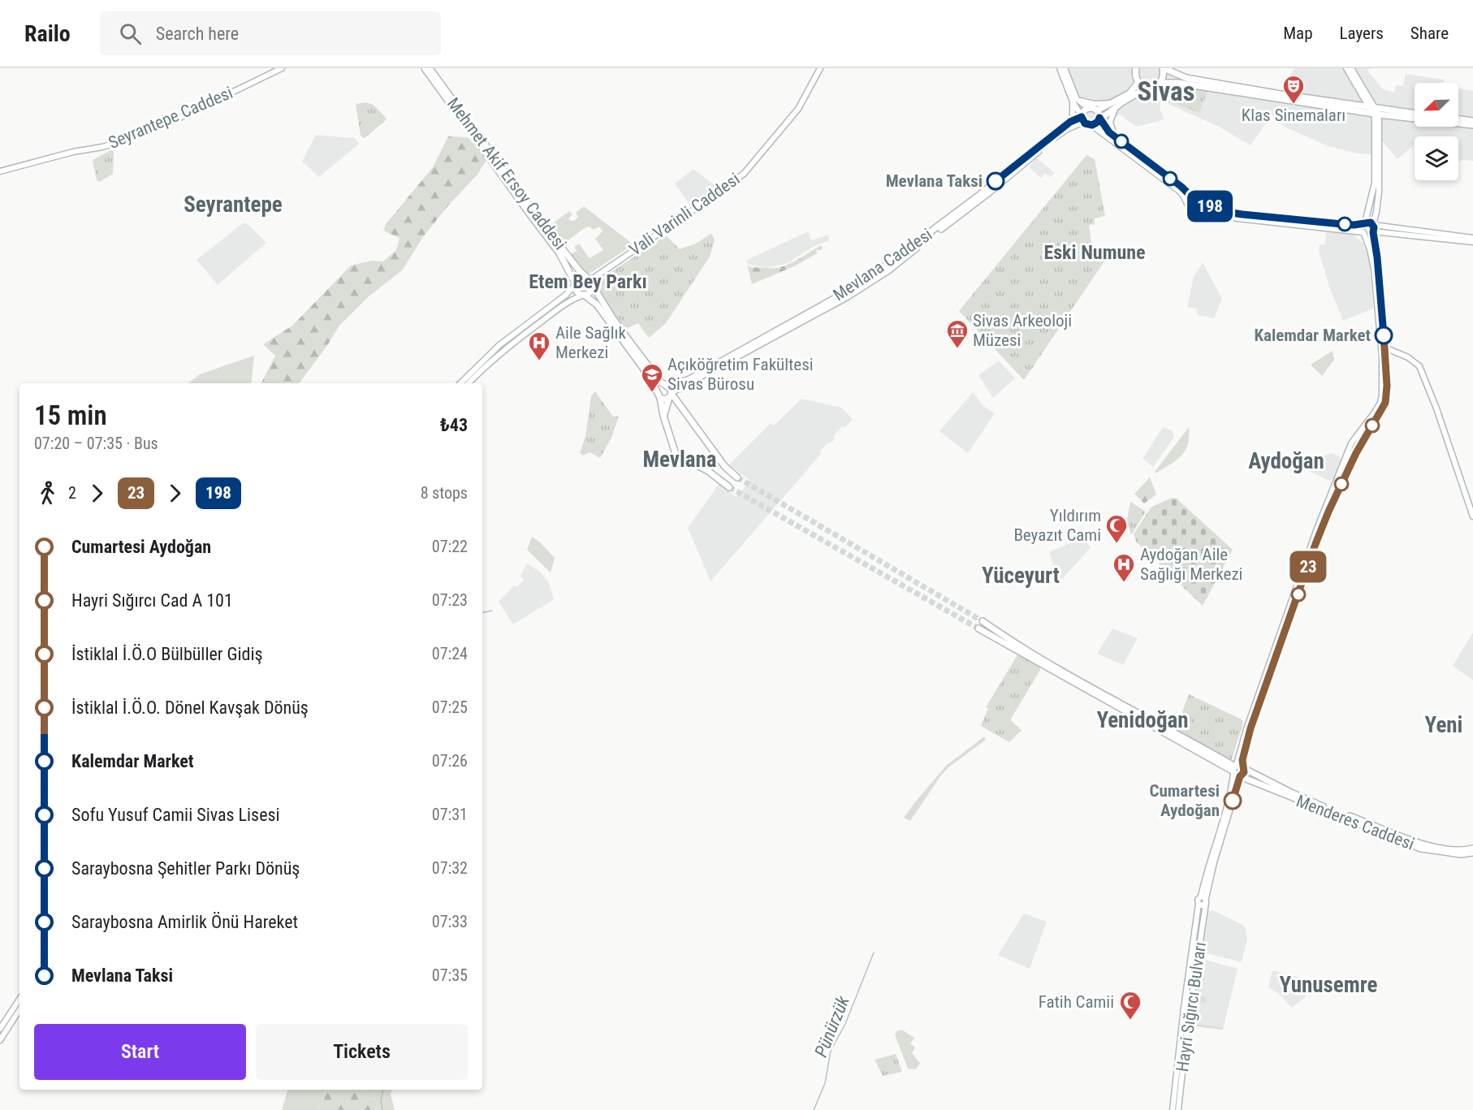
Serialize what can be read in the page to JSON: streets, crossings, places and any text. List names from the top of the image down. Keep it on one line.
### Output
{"streets":{"main road":["Mehmet Akif Ersoy Caddesi","Mevlana Caddesi","Menderes Caddesi"],"street":["Seyrantepe Caddesi","Vali Varinli Caddesi","Hayri Sığırcı Bulvarı"]},"crossings":[["Mehmet Akif Ersoy Caddesi","Vali Varinli Caddesi"],["Mehmet Akif Ersoy Caddesi","Mevlana Caddesi"],["Menderes Caddesi","Hayri Sığırcı Bulvarı"]],"districts":["Sivas","Seyrantepe","Eski Numune","Etem Bey Parkı","Mevlana","Aydoğan","Yüceyurt","Yenidoğan","Yeni","Yunusemre"],"water":["Pünürzük"],"places":{"theatre":["Klas Sinemaları"],"other":["Mevlana Taksi","Kalemdar Market","Cumartesi Aydoğan"],"museum":["Sivas Arkeoloji Müzesi"],"hospital":["Aile Sağlık Merkezi","Aydoğan Aile Sağlığı Merkezi"],"school or university":["Açıköğretim Fakültesi Sivas Bürosu"],"mosque":["Yıldırım Beyazıt Cami","Fatih Camii"]},"lines":["bus line 198","bus line 23"],"north":"bottom left","page":{"header":"Railo","search":"Search here","nav":["Map","Layers","Share"],"on_map":["23","198"],"heading":["15 min","07:20 – 07:35 · Bus","₺43"],"legs":["2","23","198","8 stops"],"list":[{"name":"Cumartesi Aydoğan","value":"07:22"},{"name":"Hayri Sığırcı Cad A 101","value":"07:23"},{"name":"İstiklal İ.Ö.O Bülbüller Gidiş","value":"07:24"},{"name":"İstiklal İ.Ö.O. Dönel Kavşak Dönüş","value":"07:25"},{"name":"Kalemdar Market","value":"07:26"},{"name":"Sofu Yusuf Camii Sivas Lisesi","value":"07:31"},{"name":"Saraybosna Şehitler Parkı Dönüş","value":"07:32"},{"name":"Saraybosna Amirlik Önü Hareket","value":"07:33"},{"name":"Mevlana Taksi","value":"07:35"}],"buttons":["Start","Tickets"]}}
